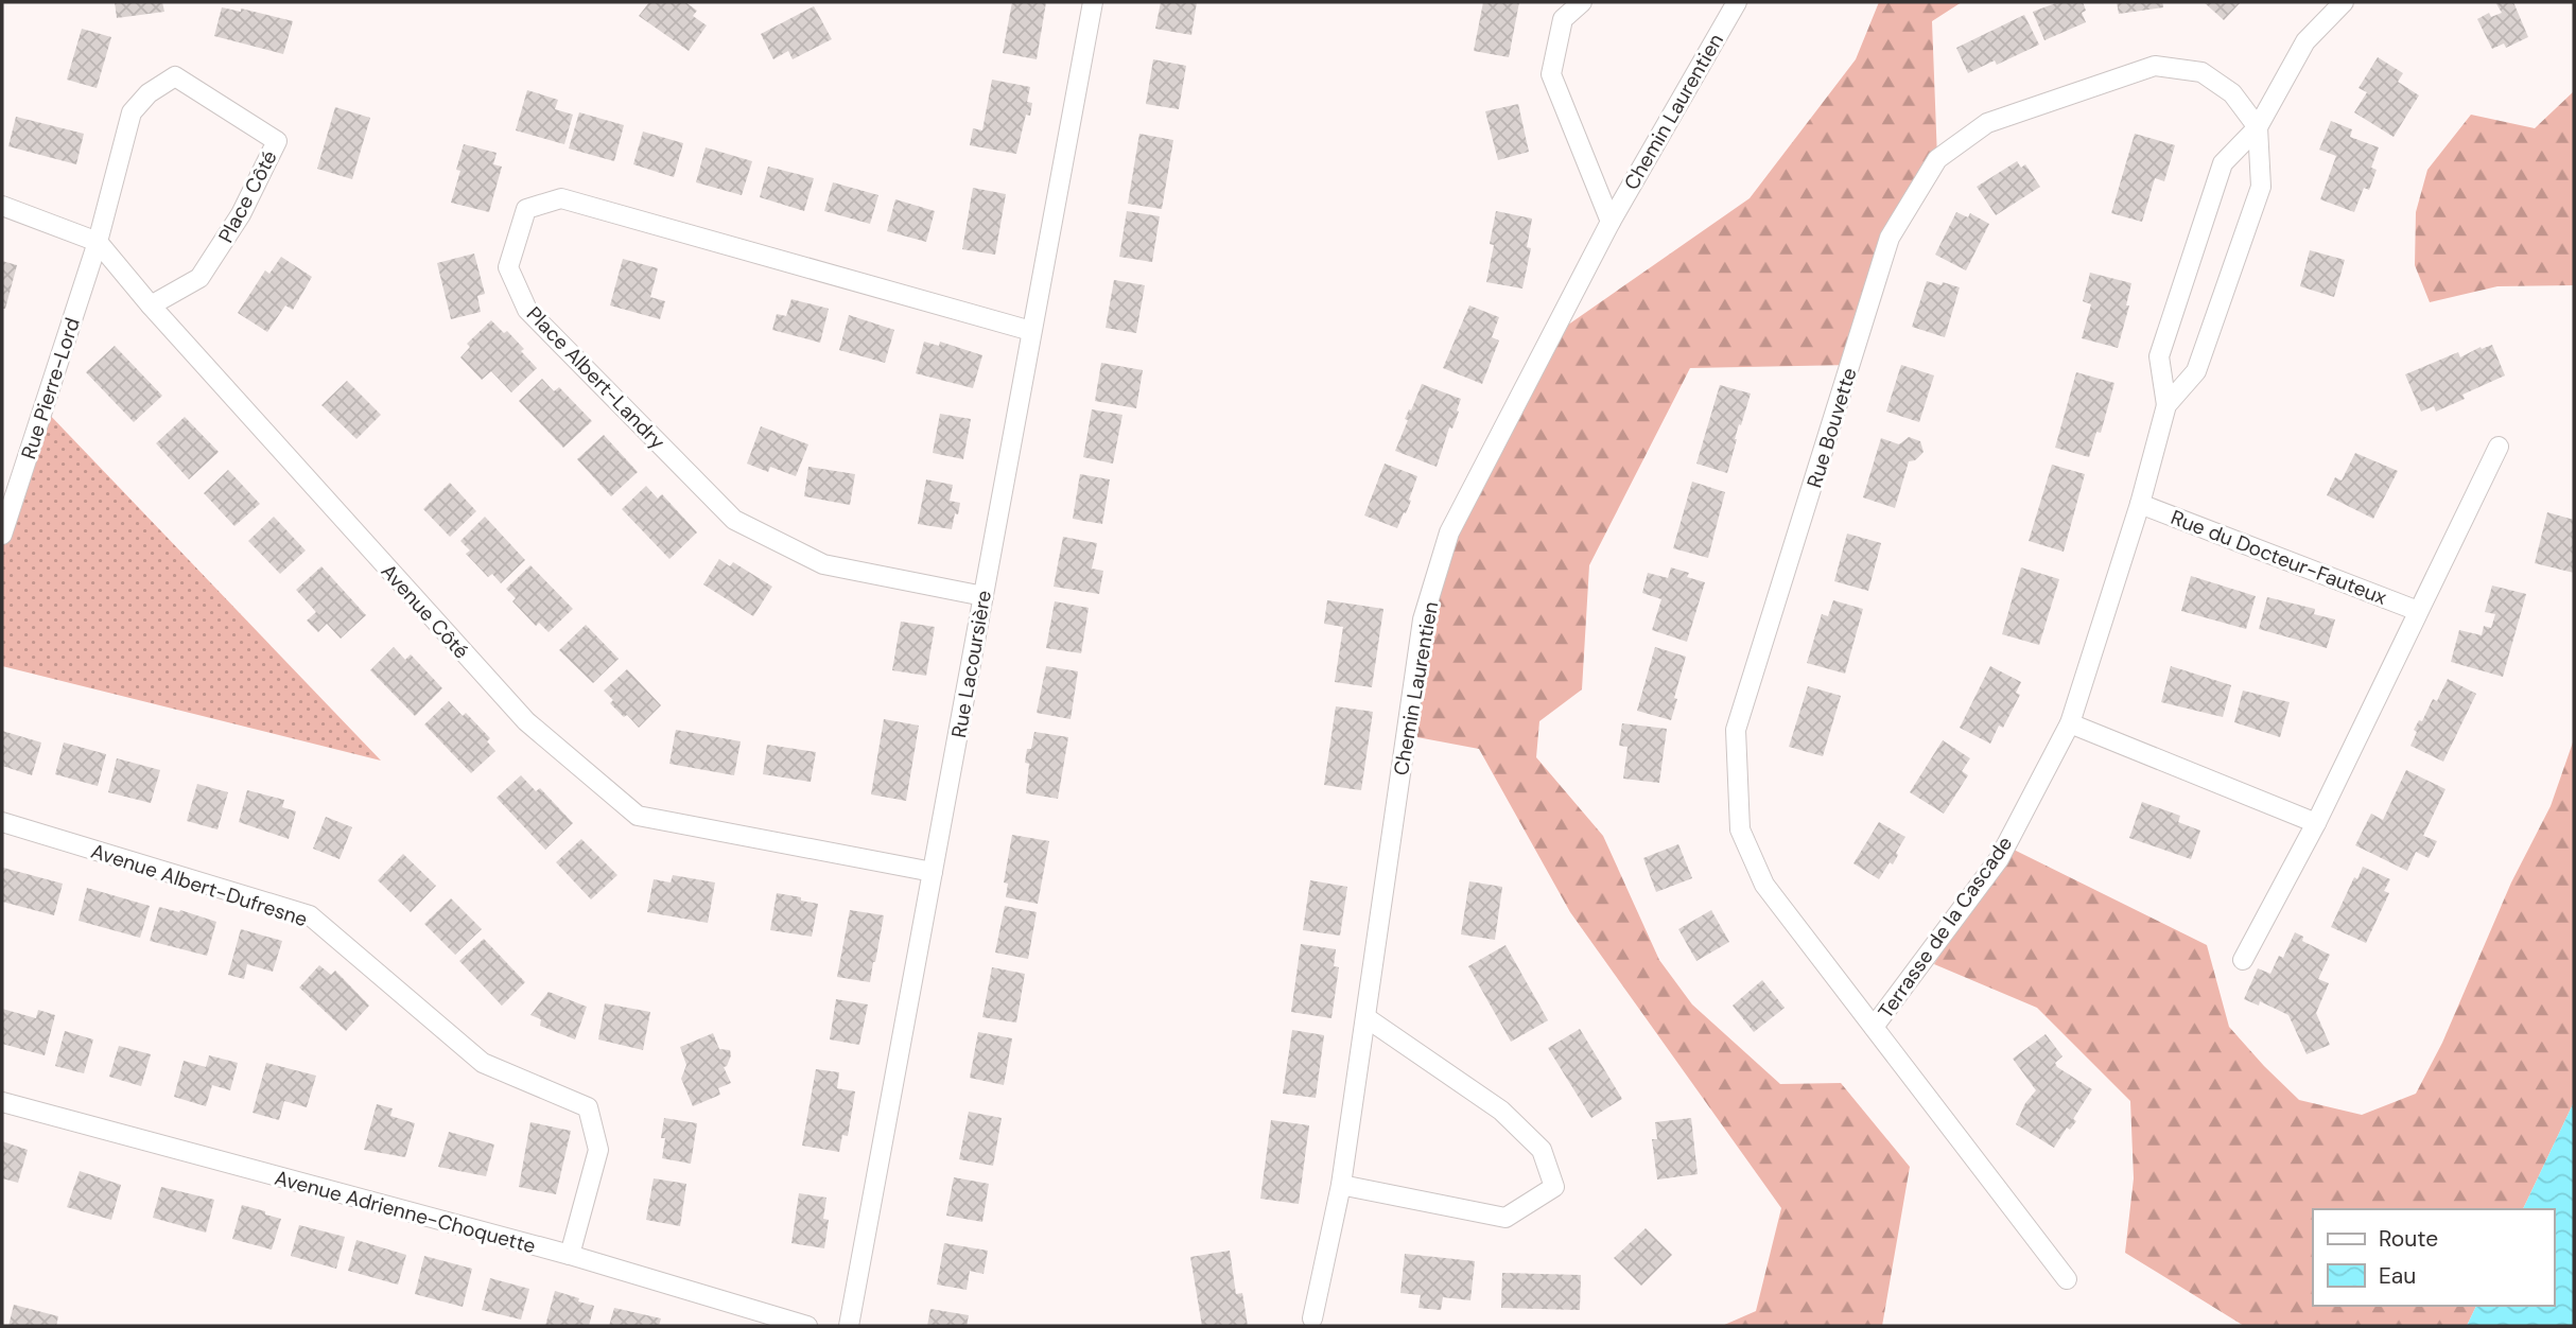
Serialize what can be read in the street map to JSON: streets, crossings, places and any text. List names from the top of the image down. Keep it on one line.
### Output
{"streets":{"street":["Chemin Laurentien","Place Côté","Place Albert-Landry","Rue Pierre-Lord","Rue Bouvette","Rue du Docteur-Fauteux","Avenue Côté","Rue Lacoursière","Avenue Albert-Dufresne","Terrasse de la Cascade","Avenue Adrienne-Choquette"]},"crossings":[["Place Côté","Rue Pierre-Lord"],["Place Côté","Avenue Côté"],["Place Albert-Landry","Rue Lacoursière"],["Rue Pierre-Lord","Avenue Côté"],["Rue Bouvette","Terrasse de la Cascade"],["Rue du Docteur-Fauteux","Terrasse de la Cascade"],["Avenue Côté","Rue Lacoursière"],["Avenue Albert-Dufresne","Avenue Adrienne-Choquette"]],"legend":["Route","Eau"]}
